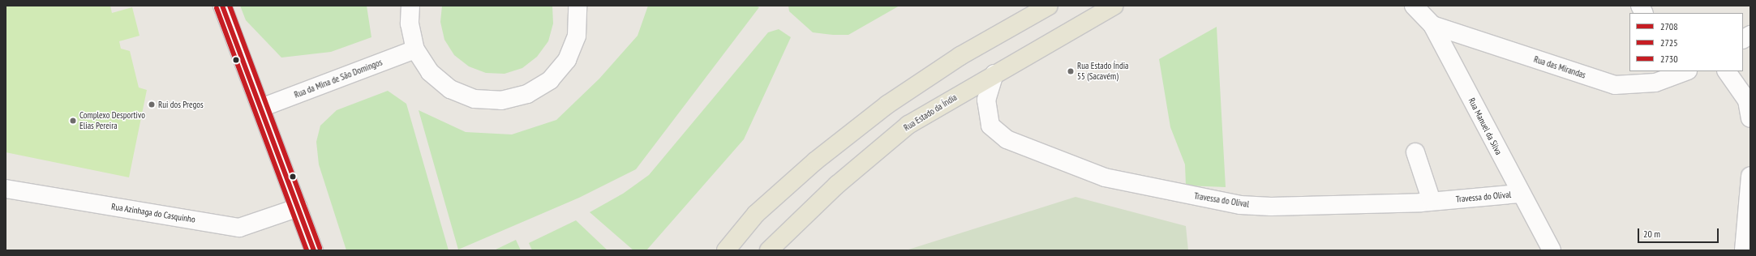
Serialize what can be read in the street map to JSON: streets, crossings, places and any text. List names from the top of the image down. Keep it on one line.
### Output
{"streets":{"main road":["Rua Estado da Índia"],"street":["Rua das Mirandas","Rua da Mina de São Domingos","Rua Manuel da Silva","Travessa do Olival","Rua Azinhaga do Casquinho"]},"crossings":[["Rua das Mirandas","Rua Manuel da Silva"],["Rua Estado da Índia","Travessa do Olival"],["Rua Manuel da Silva","Travessa do Olival"]],"places":["Rua Estado Índia 55 (Sacavém)","Rui dos Pregos","Complexo Desportivo Elias Pereira"],"lines":["transit line 2708","transit line 2730","transit line 2725"],"legend":["2708","2725","2730"],"scale_bar":"20 m"}
